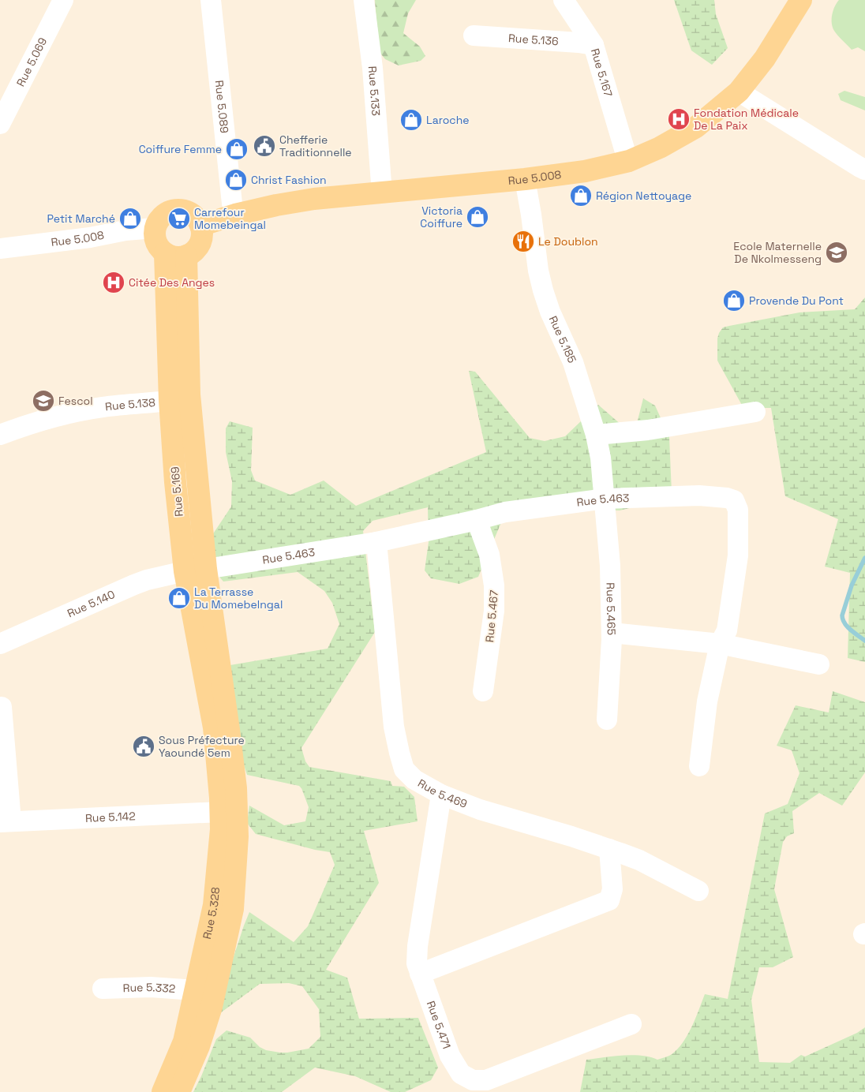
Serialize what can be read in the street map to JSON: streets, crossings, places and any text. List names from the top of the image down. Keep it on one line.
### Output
{"streets":{"main road":["Rue 5.008","Rue 5.169","Rue 5.328"],"street":["Rue 5.136","Rue 5.069","Rue 5.167","Rue 5.133","Rue 5.089","Rue 5.185","Rue 5.138","Rue 5.463","Rue 5.140","Rue 5.465","Rue 5.467","Rue 5.469","Rue 5.142","Rue 5.332","Rue 5.471"]},"crossings":[["Rue 5.136","Rue 5.167"],["Rue 5.167","Rue 5.008"],["Rue 5.133","Rue 5.008"],["Rue 5.089","Rue 5.008"],["Rue 5.008","Rue 5.185"],["Rue 5.008","Rue 5.169"],["Rue 5.185","Rue 5.463"],["Rue 5.185","Rue 5.465"],["Rue 5.138","Rue 5.169"],["Rue 5.169","Rue 5.463"],["Rue 5.169","Rue 5.140"],["Rue 5.169","Rue 5.328"],["Rue 5.463","Rue 5.465"],["Rue 5.463","Rue 5.467"],["Rue 5.463","Rue 5.469"],["Rue 5.469","Rue 5.471"],["Rue 5.142","Rue 5.328"],["Rue 5.328","Rue 5.332"]],"places":{"hospital":["Fondation Médicale De La Paix","Citée Des Anges"],"shop":["Laroche","Coiffure Femme","Christ Fashion","Région Nettoyage","Victoria Coiffure","Petit Marché","Provende Du Pont","La Terrasse Du Momebelngal"],"public building":["Chefferie Traditionnelle","Sous Préfecture Yaoundé 5em"],"supermarket":["Carrefour Momebeingal"],"restaurant":["Le Doublon"],"school or university":["Ecole Maternelle De Nkolmesseng","Fescol"]}}
